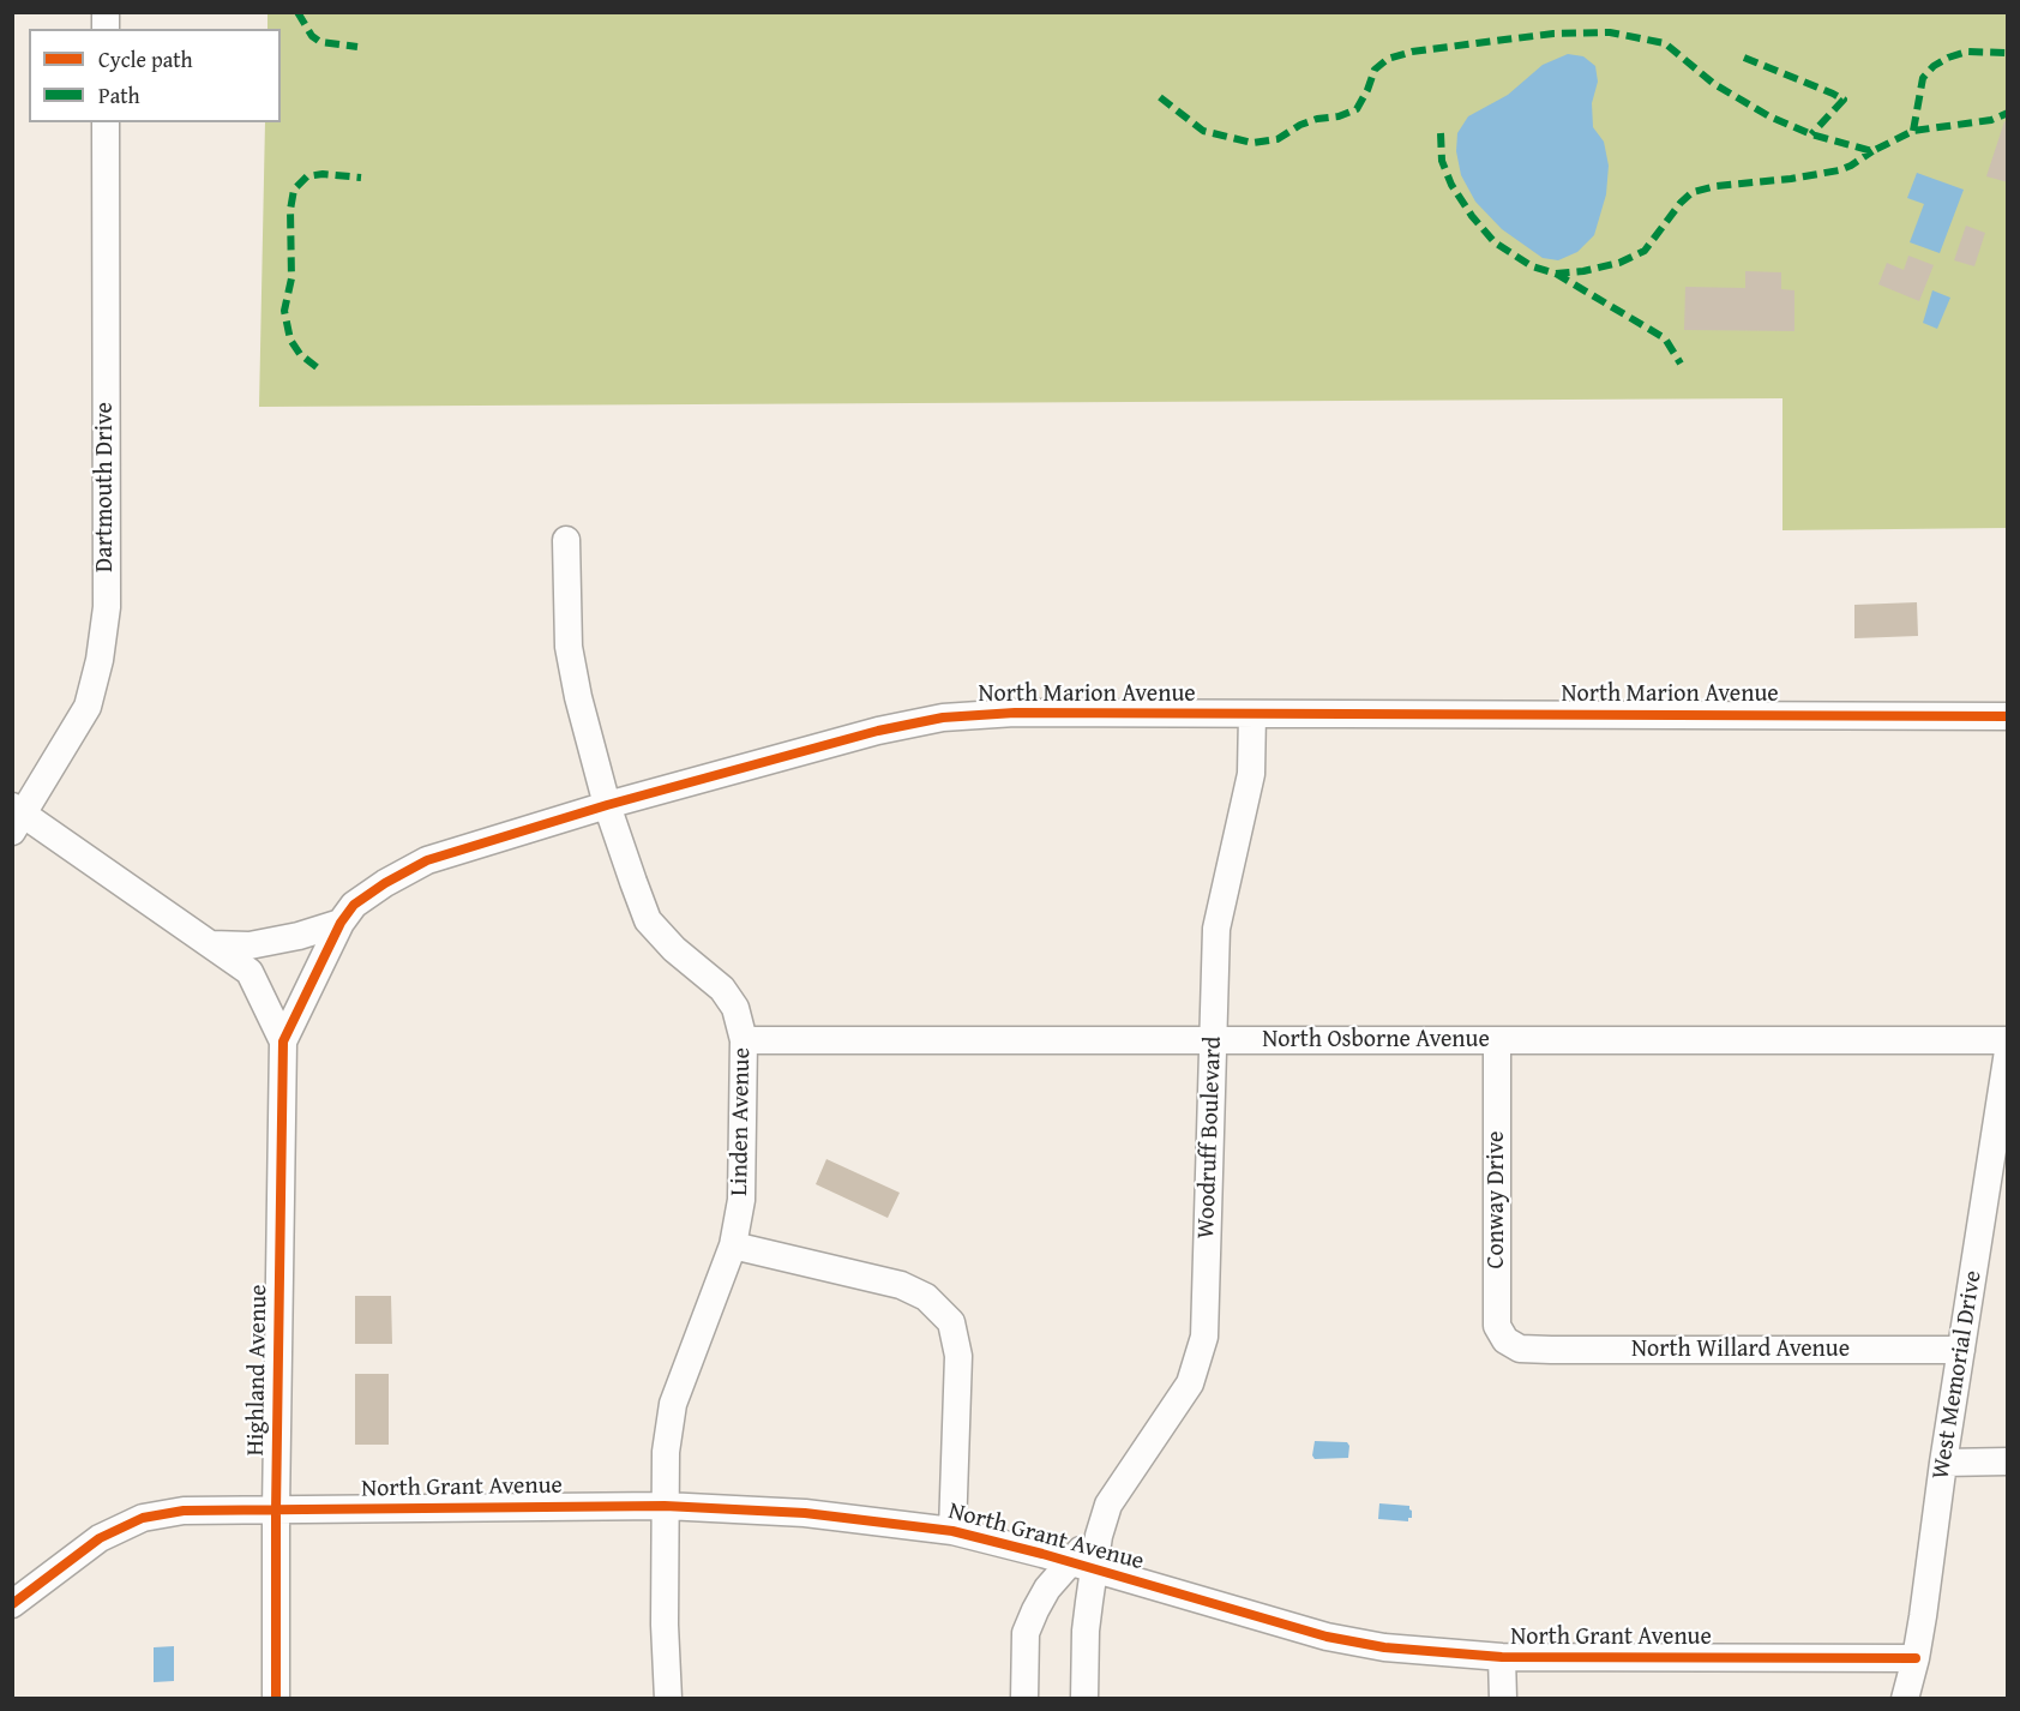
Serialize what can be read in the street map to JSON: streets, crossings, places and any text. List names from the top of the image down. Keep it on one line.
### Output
{"streets":{"street":["Dartmouth Drive","North Marion Avenue","North Osborne Avenue","Linden Avenue","Woodruff Boulevard","Conway Drive","North Willard Avenue","Highland Avenue","West Memorial Drive","North Grant Avenue"]},"crossings":[["North Marion Avenue","Linden Avenue"],["North Marion Avenue","Woodruff Boulevard"],["North Marion Avenue","Highland Avenue"],["North Osborne Avenue","Linden Avenue"],["North Osborne Avenue","Woodruff Boulevard"],["North Osborne Avenue","Conway Drive"],["Linden Avenue","North Grant Avenue"],["Woodruff Boulevard","North Grant Avenue"],["Conway Drive","North Willard Avenue"],["North Willard Avenue","West Memorial Drive"],["Highland Avenue","North Grant Avenue"],["West Memorial Drive","North Grant Avenue"]],"legend":["Cycle path","Path"]}
